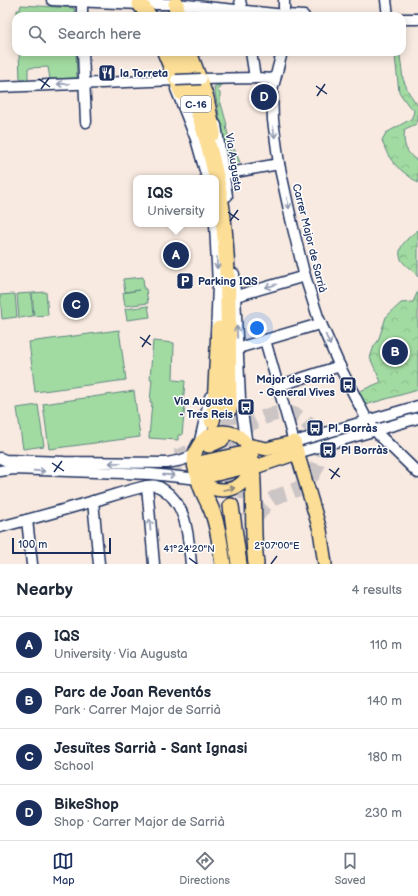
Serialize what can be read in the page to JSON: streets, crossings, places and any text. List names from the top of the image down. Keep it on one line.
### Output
{"streets":{"highway":["C-16"],"street":["Via Augusta","Carrer Major de Sarrià"]},"crossings":[["C-16","Via Augusta"]],"places":{"restaurant":["la Torreta"],"parking":["Parking IQS"],"bus stop":["Major de Sarrià - General Vives","Via Augusta - Tres Reis","Pl. Borràs","Pl Borràs"]},"scale_bar":"100 m","page":{"search":"Search here","pins":["D","A","C","B"],"popup":["IQS","University"],"scale":"100 m","heading":["Nearby","4 results"],"list":[{"mark":"A","name":"IQS","note":"University · Via Augusta","value":"110 m"},{"mark":"B","name":"Parc de Joan Reventós","note":"Park · Carrer Major de Sarrià","value":"140 m"},{"mark":"C","name":"Jesuïtes Sarrià - Sant Ignasi","note":"School","value":"180 m"},{"mark":"D","name":"BikeShop","note":"Shop · Carrer Major de Sarrià","value":"230 m"}],"nav":["Map","Directions","Saved"]},"coordinates":["2°07'00\"E","41°24'20\"N"]}
